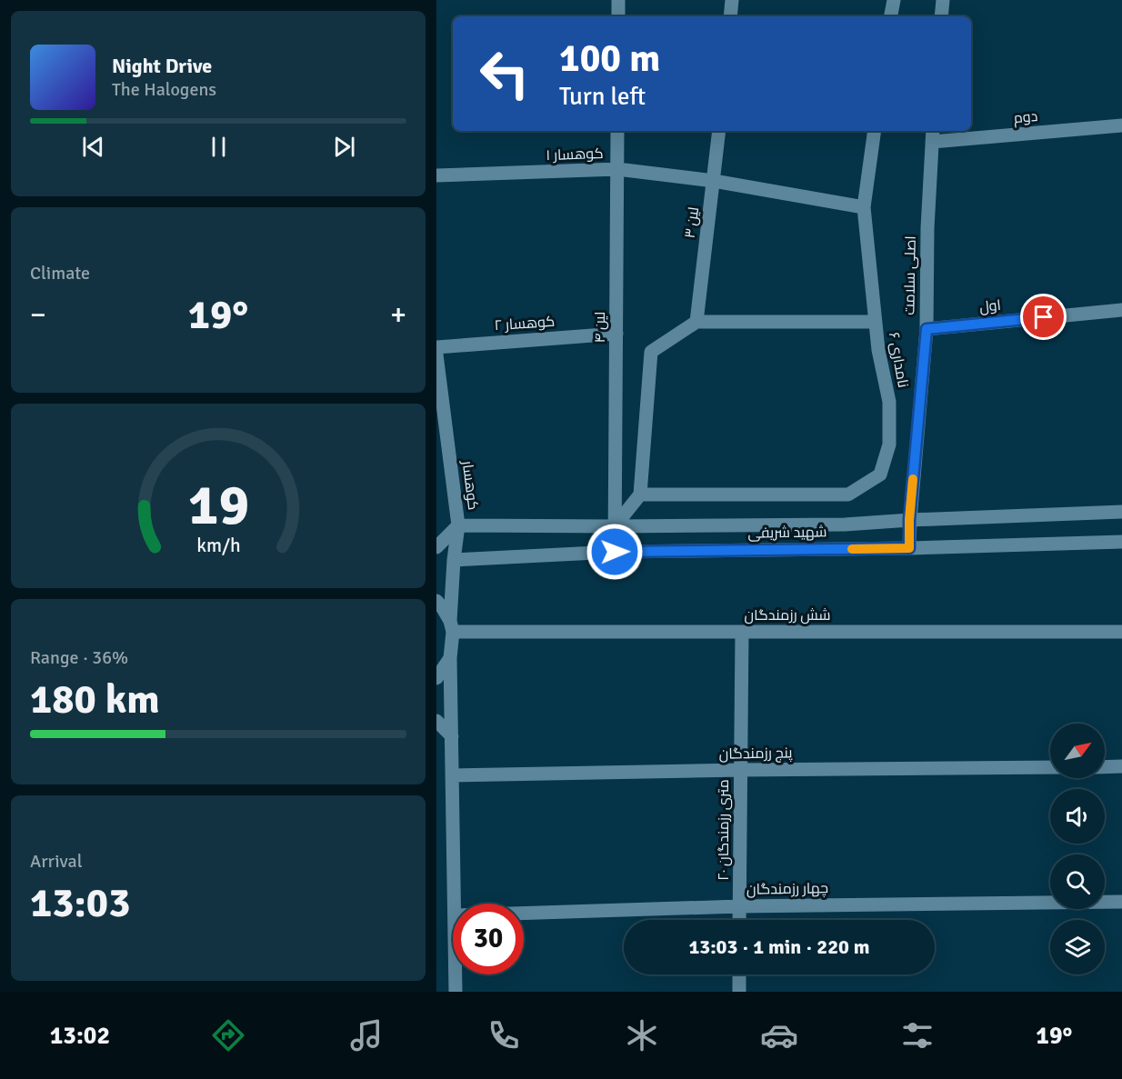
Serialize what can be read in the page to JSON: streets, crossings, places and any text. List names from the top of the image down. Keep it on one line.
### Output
{"streets":{"street":["دوم","کوهسار ۱","لین ۳","اصلی سلامت","اول","کوهسار ۲","لین ۴","نامداری ۶","کوهسار","شهید شریفی","شش رزمندگان","پنج رزمندگان","۲۰ متری رزمندگان","چهار رزمندگان"]},"crossings":[["دوم","اصلی سلامت"],["کوهسار ۱","لین ۳"],["کوهسار ۱","لین ۴"],["کوهسار ۱","نامداری ۶"],["اصلی سلامت","اول"],["اصلی سلامت","شهید شریفی"],["کوهسار ۲","لین ۴"],["لین ۴","شهید شریفی"],["کوهسار","شهید شریفی"],["کوهسار","شش رزمندگان"],["کوهسار","پنج رزمندگان"],["شش رزمندگان","۲۰ متری رزمندگان"],["پنج رزمندگان","۲۰ متری رزمندگان"],["۲۰ متری رزمندگان","چهار رزمندگان"]],"north":"top right","page":{"turn":["100 m","Turn left"],"song":["Night Drive","The Halogens"],"tile":["Climate",["Range · 36%","180 km"],["Arrival","13:03"]],"heat":["−","19°","+"],"limit":"30","trip":"13:03 · 1 min · 220 m","tabs":["13:02","19°"],"gauge":["19","km/h"]}}
